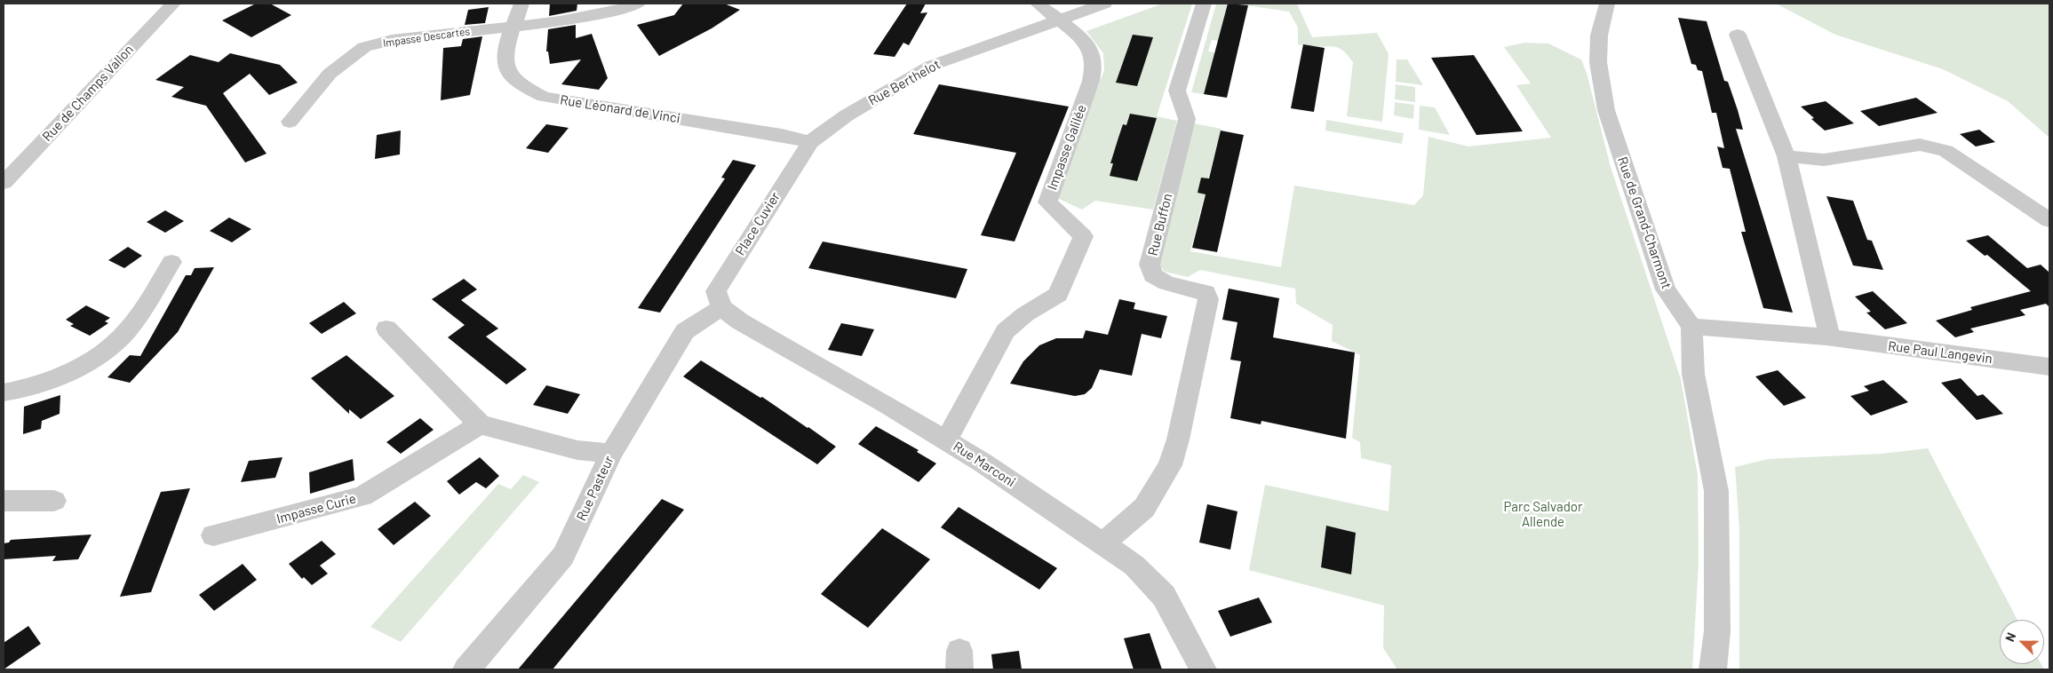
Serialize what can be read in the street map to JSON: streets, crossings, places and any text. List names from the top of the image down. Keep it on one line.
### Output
{"streets":{"street":["Impasse Descartes","Rue Berthelot","Rue de Champs Vallon","Rue Léonard de Vinci","Impasse Galilée","Rue de Grand-Charmont","Place Cuvier","Rue Buffon","Rue Paul Langevin","Rue Marconi","Rue Pasteur","Impasse Curie"]},"crossings":[["Impasse Descartes","Rue Léonard de Vinci"],["Rue Berthelot","Rue Léonard de Vinci"],["Rue Berthelot","Impasse Galilée"],["Rue Berthelot","Place Cuvier"],["Rue Léonard de Vinci","Place Cuvier"],["Impasse Galilée","Rue Marconi"],["Rue de Grand-Charmont","Rue Paul Langevin"],["Place Cuvier","Rue Marconi"],["Place Cuvier","Rue Pasteur"],["Rue Buffon","Rue Marconi"],["Rue Marconi","Rue Pasteur"]],"parks":["Parc Salvador Allende"],"north":"top left"}
